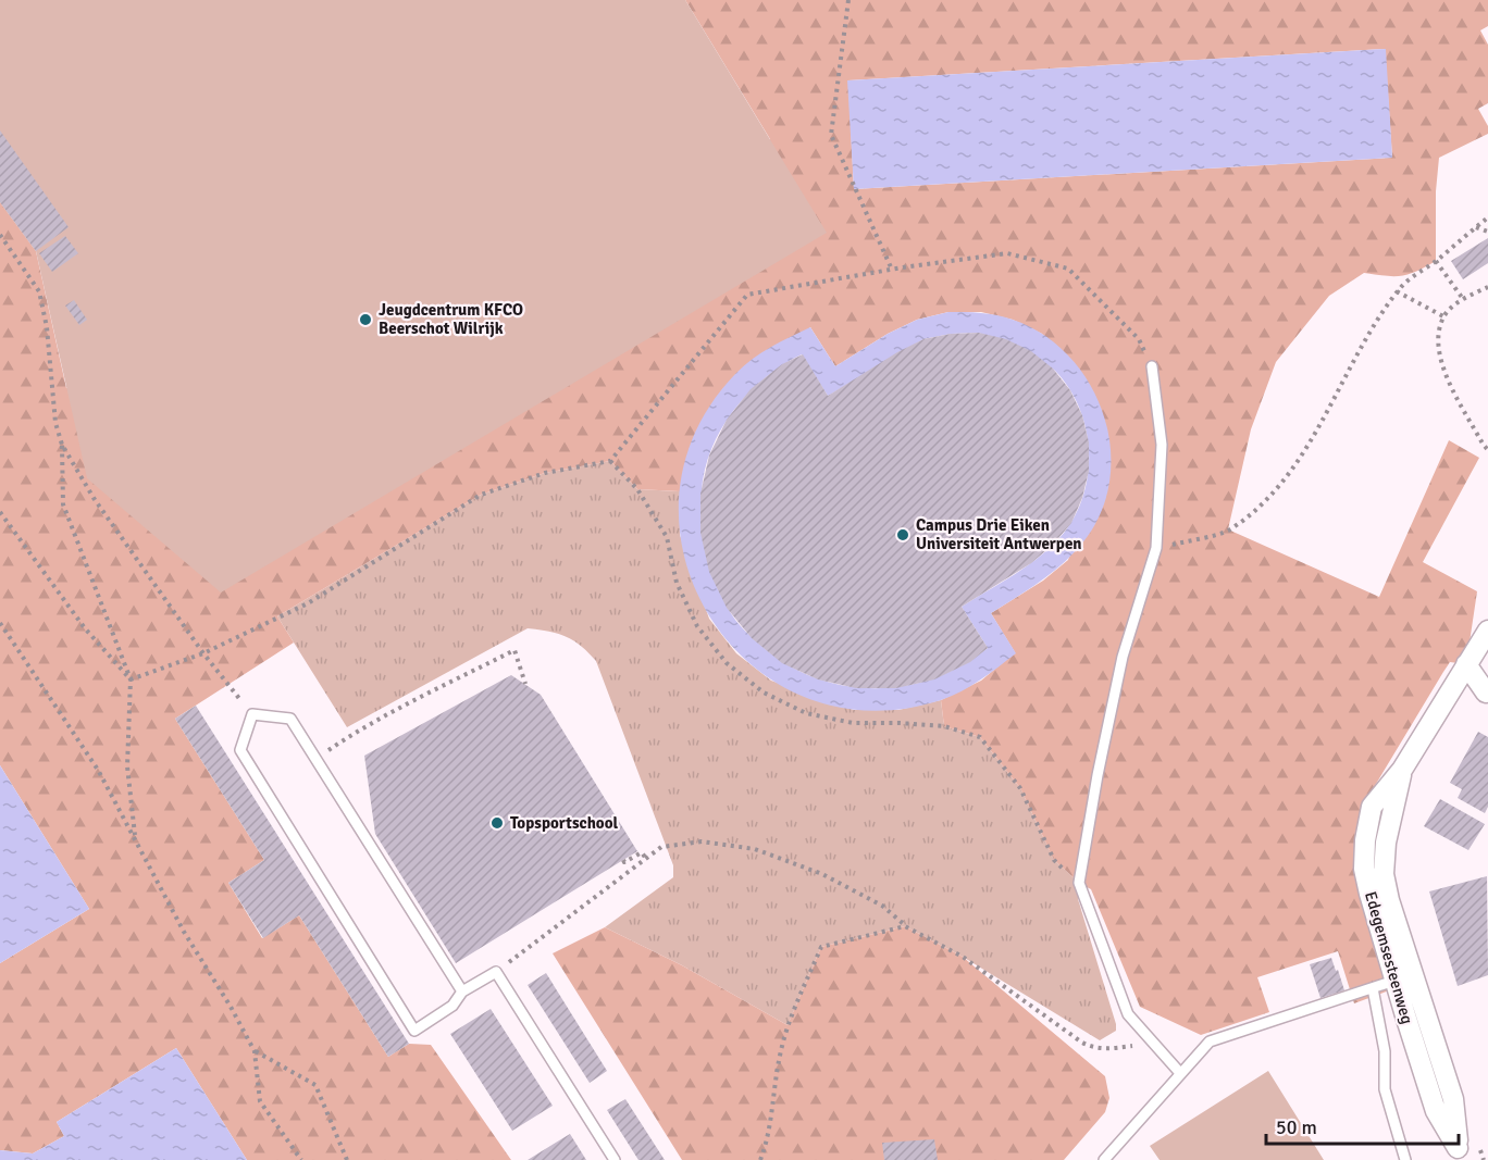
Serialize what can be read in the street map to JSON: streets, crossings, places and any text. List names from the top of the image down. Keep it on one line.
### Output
{"streets":{"street":["Edegemsesteenweg"]},"places":["Jeugdcentrum KFCO Beerschot Wilrijk","Campus Drie Eiken Universiteit Antwerpen","Topsportschool"],"scale_bar":"50 m"}
